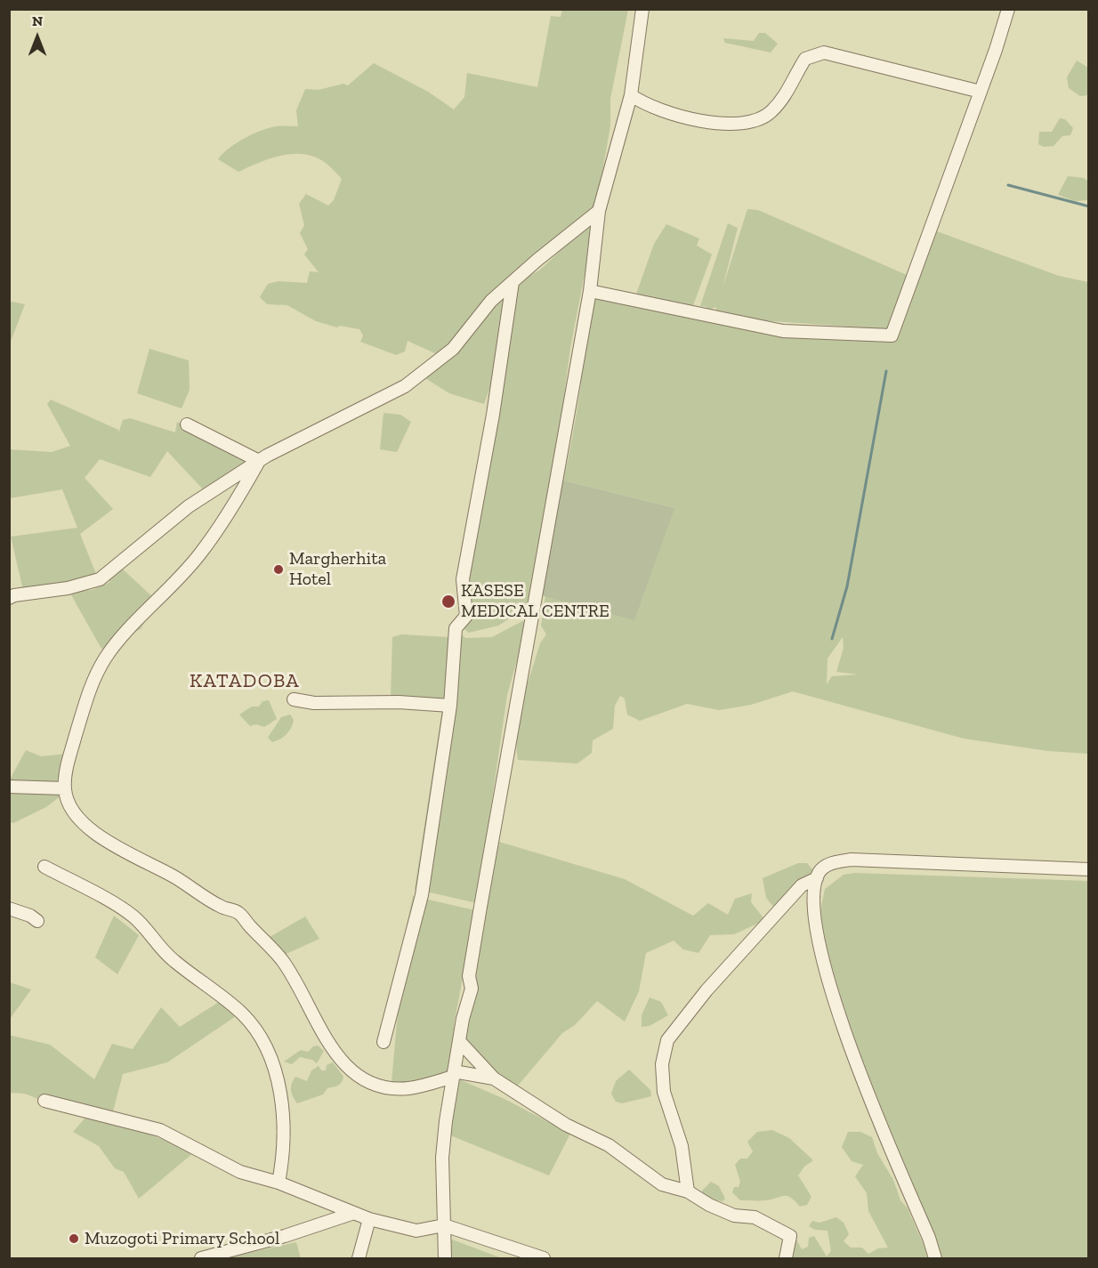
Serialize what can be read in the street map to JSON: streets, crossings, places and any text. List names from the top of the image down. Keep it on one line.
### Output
{"districts":["KATADOBA"],"places":["Margherhita Hotel","KASESE MEDICAL CENTRE","Muzogoti Primary School"],"north":"top"}
